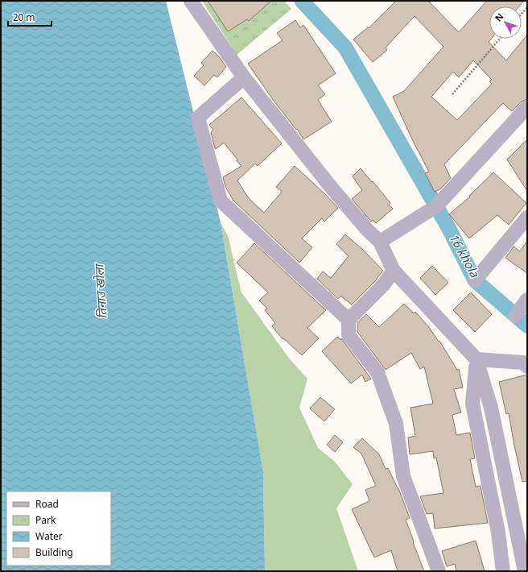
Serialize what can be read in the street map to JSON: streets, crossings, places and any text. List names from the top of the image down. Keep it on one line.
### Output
{"water":["16 khola","तिनाउ खोला"],"legend":["Road","Park","Water","Building"],"scale_bar":"20 m","north":"top left"}
